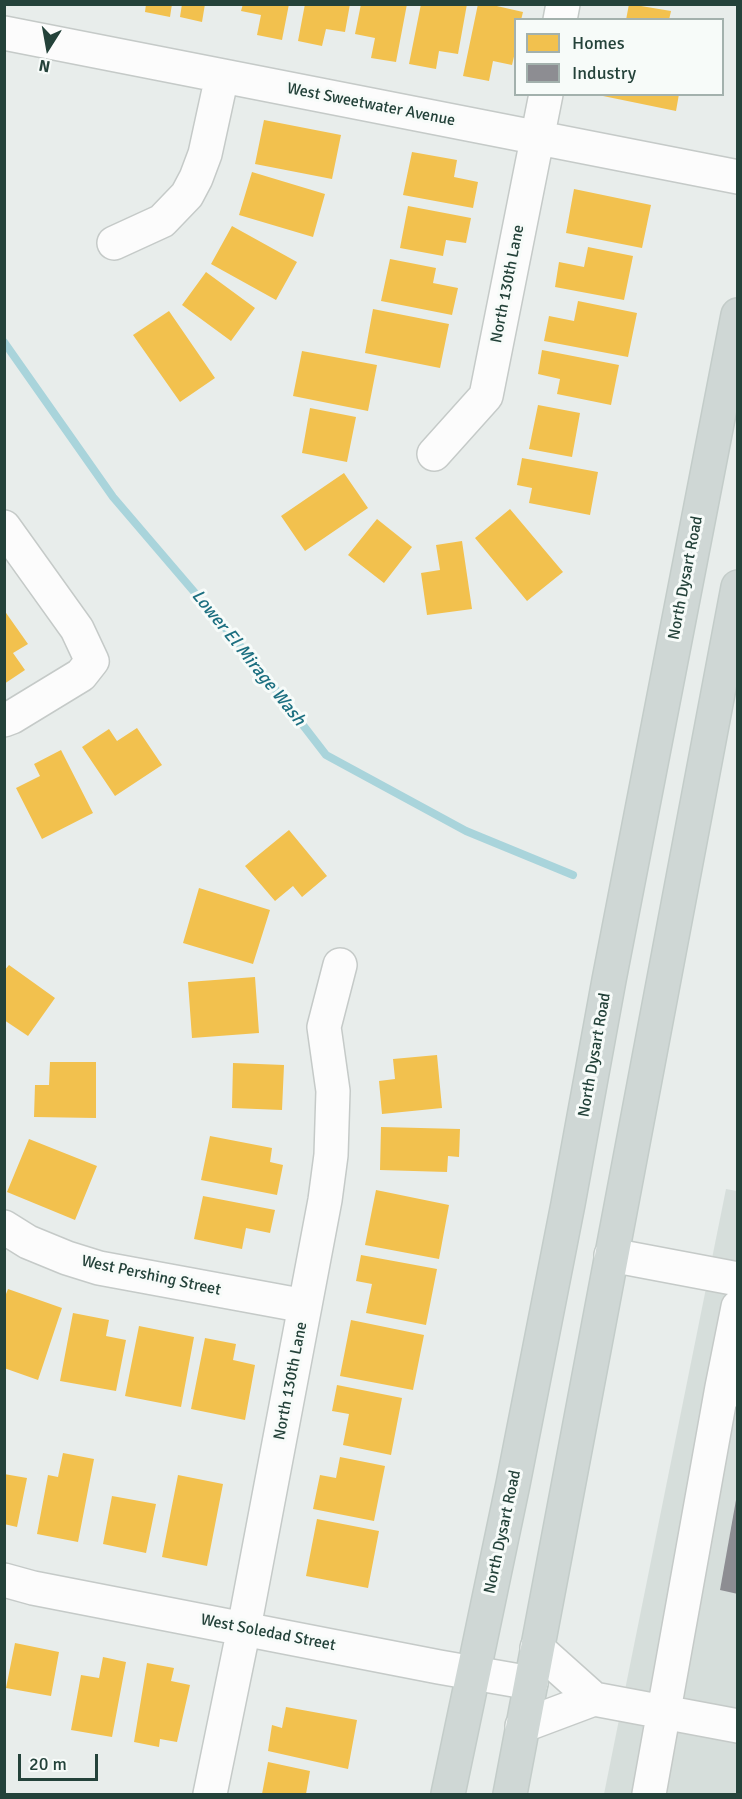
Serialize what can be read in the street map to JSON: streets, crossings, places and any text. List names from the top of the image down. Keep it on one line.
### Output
{"streets":{"main road":["North Dysart Road"],"street":["West Sweetwater Avenue","North 130th Lane","West Pershing Street","West Soledad Street"]},"crossings":[["West Sweetwater Avenue","North 130th Lane"],["North 130th Lane","West Pershing Street"],["North 130th Lane","West Soledad Street"],["North Dysart Road","West Soledad Street"]],"water":["Lower El Mirage Wash"],"legend":["Homes","Industry"],"scale_bar":"20 m","north":"bottom"}
